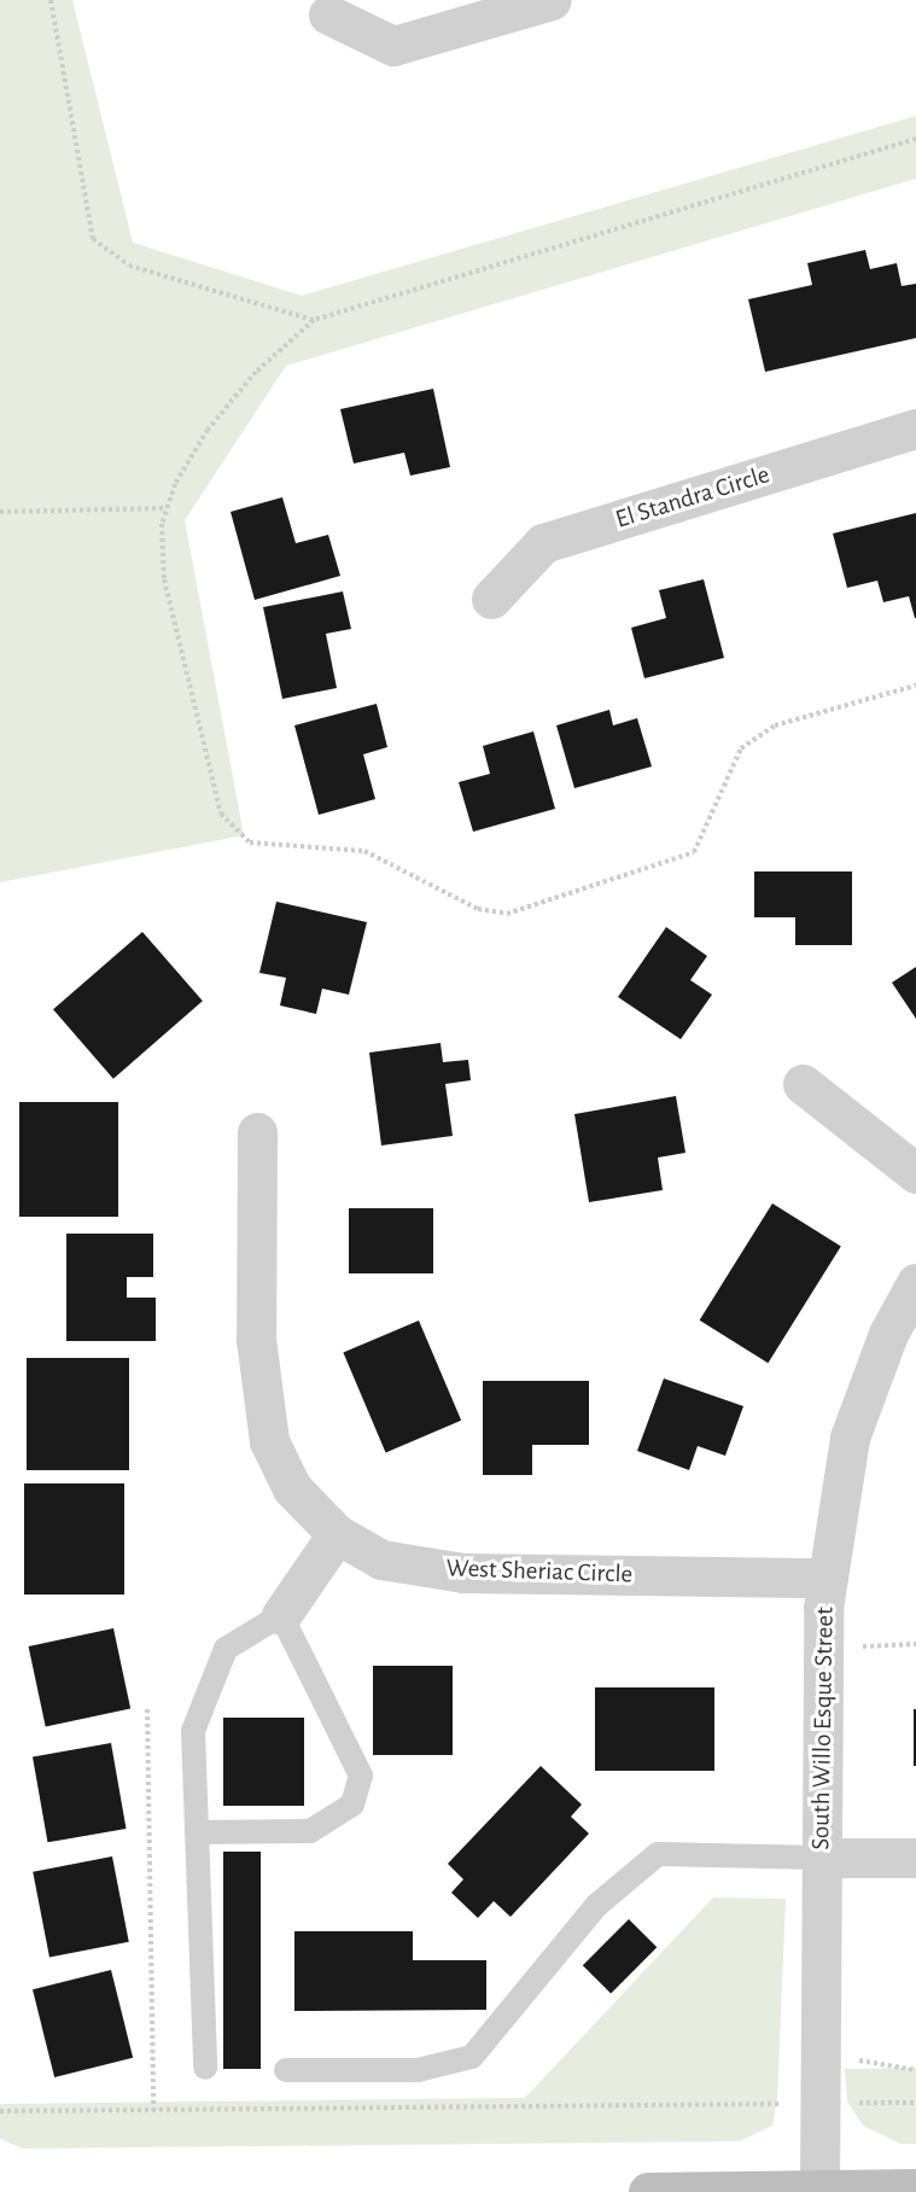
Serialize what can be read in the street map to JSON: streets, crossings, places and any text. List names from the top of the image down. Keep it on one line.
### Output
{"streets":{"street":["El Standra Circle","West Sheriac Circle","South Willo Esque Street"]},"crossings":[["West Sheriac Circle","South Willo Esque Street"]]}
